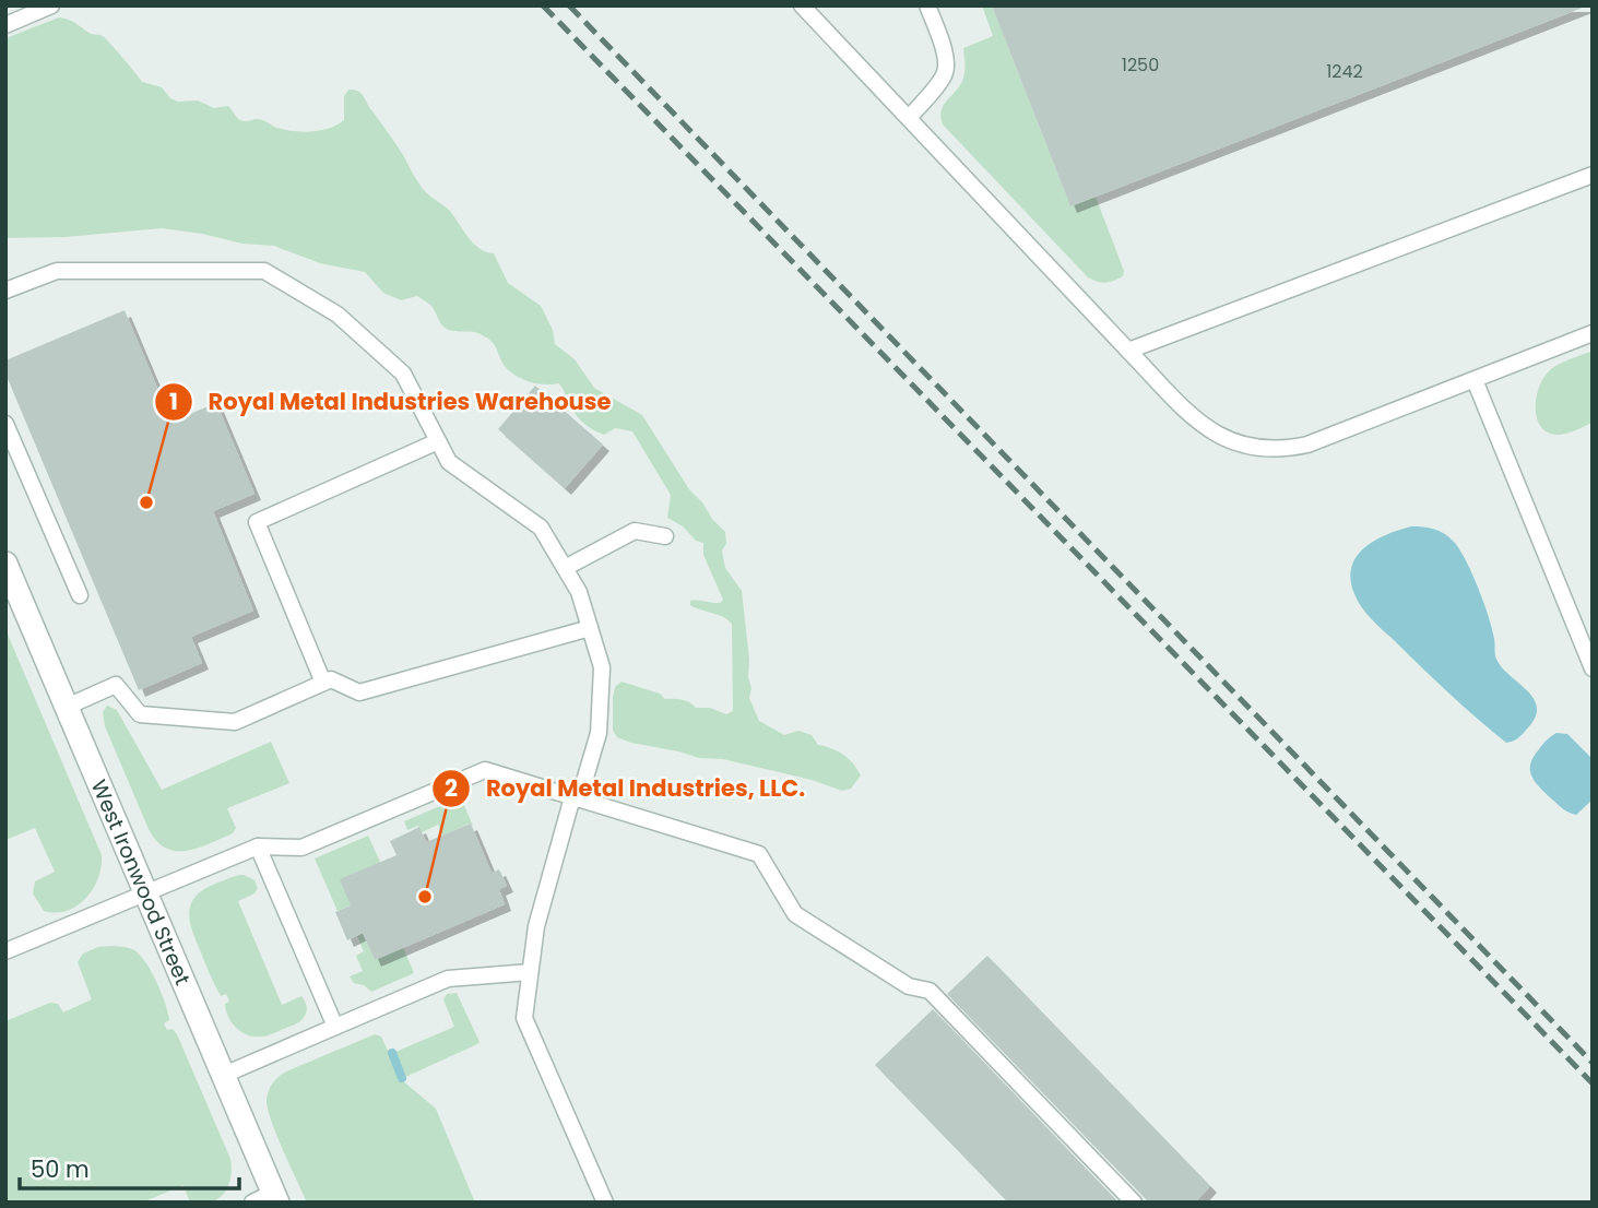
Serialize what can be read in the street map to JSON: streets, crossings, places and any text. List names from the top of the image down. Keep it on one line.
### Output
{"streets":{"street":["West Ironwood Street"]},"places":["Royal Metal Industries Warehouse","Royal Metal Industries, LLC."],"house_numbers":["1250","1242"],"scale_bar":"50 m"}
